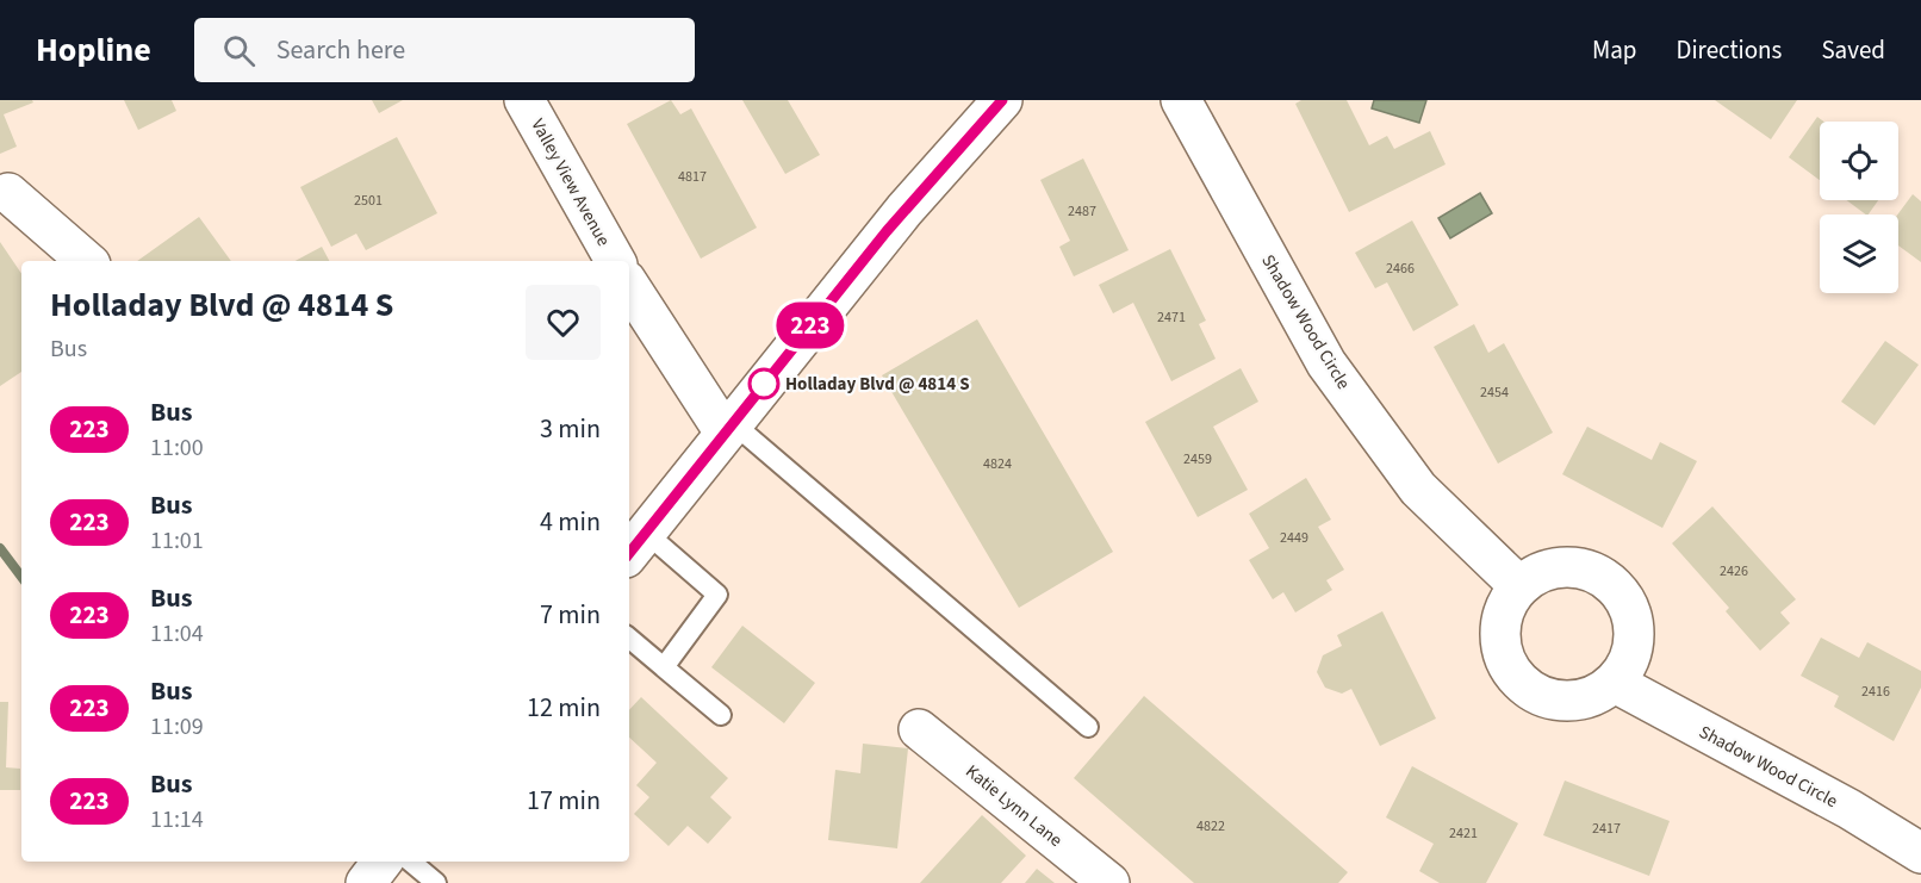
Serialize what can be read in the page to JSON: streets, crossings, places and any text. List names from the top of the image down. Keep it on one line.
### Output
{"streets":{"street":["Valley View Avenue","Shadow Wood Circle","Katie Lynn Lane"]},"places":["Holladay Blvd @ 4814 S"],"lines":["bus line 223"],"house_numbers":["4817","2501","2487","2466","2471","2454","2459","4824","2449","2426","2416","4822","2417","2421"],"page":{"header":"Hopline","search":"Search here","nav":["Map","Directions","Saved"],"on_map":"223","heading":["Holladay Blvd @ 4814 S","Bus"],"list":[{"mark":"223","name":"Bus","note":"11:00","value":"3 min"},{"mark":"223","name":"Bus","note":"11:01","value":"4 min"},{"mark":"223","name":"Bus","note":"11:04","value":"7 min"},{"mark":"223","name":"Bus","note":"11:09","value":"12 min"},{"mark":"223","name":"Bus","note":"11:14","value":"17 min"}]}}
